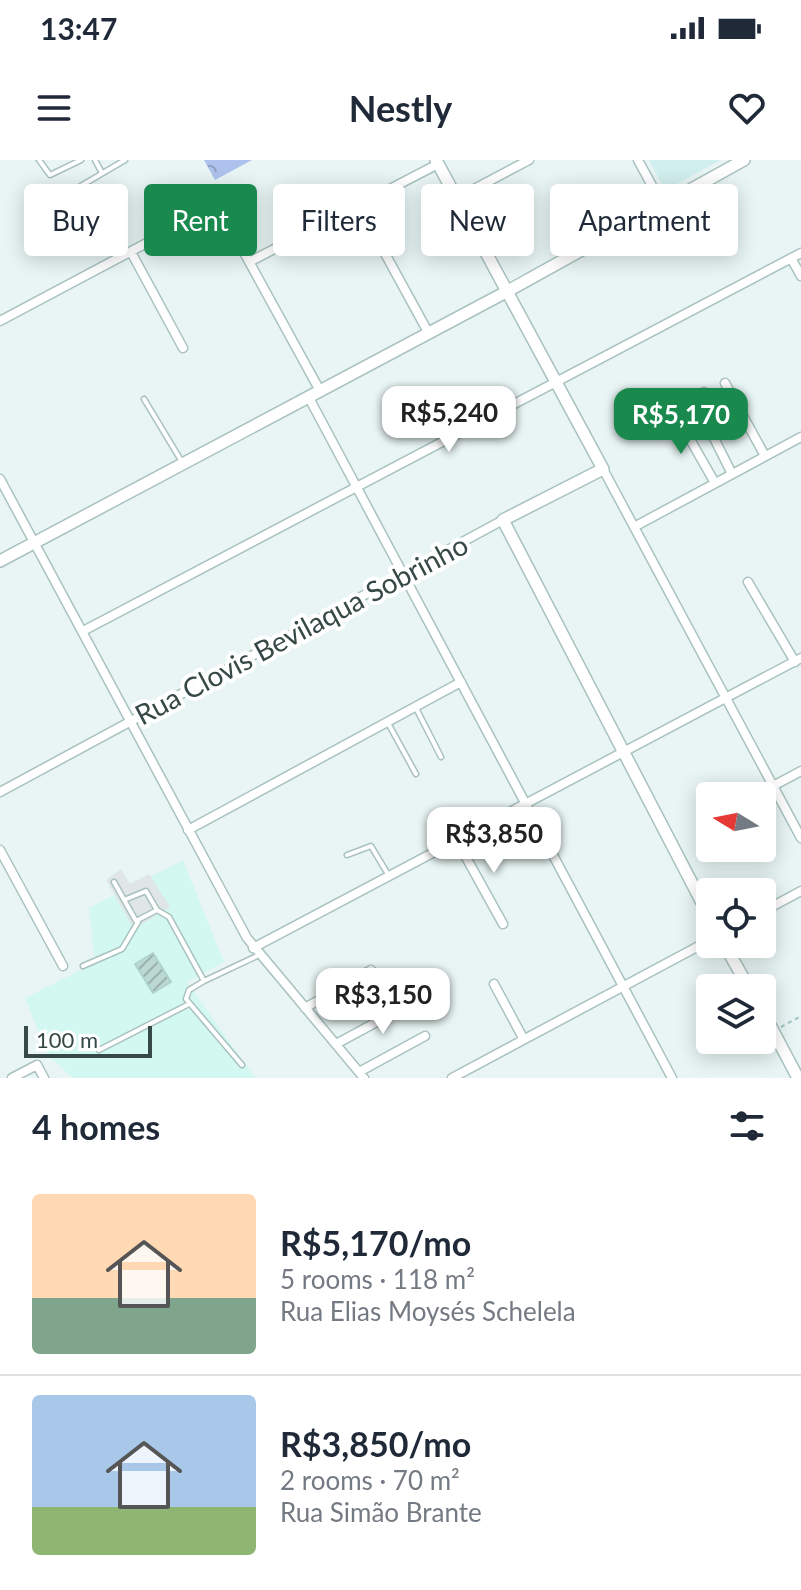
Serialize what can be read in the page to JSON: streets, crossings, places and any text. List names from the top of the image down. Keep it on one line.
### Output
{"streets":{"street":["Rua Clovis Bevilaqua Sobrinho"]},"scale_bar":"100 m","north":"left","page":{"status":"13:47","header":"Nestly","chip":["Buy","Rent","Filters","New","Apartment"],"price":["R$5,240","R$5,170","R$3,850","R$3,150"],"scale":"100 m","heading":"4 homes","list":[{"name":"R$5,170/mo","note":"5 rooms · 118 m² · Rua Elias Moysés Schelela"},{"name":"R$3,850/mo","note":"2 rooms · 70 m² · Rua Simão Brante"}]}}
